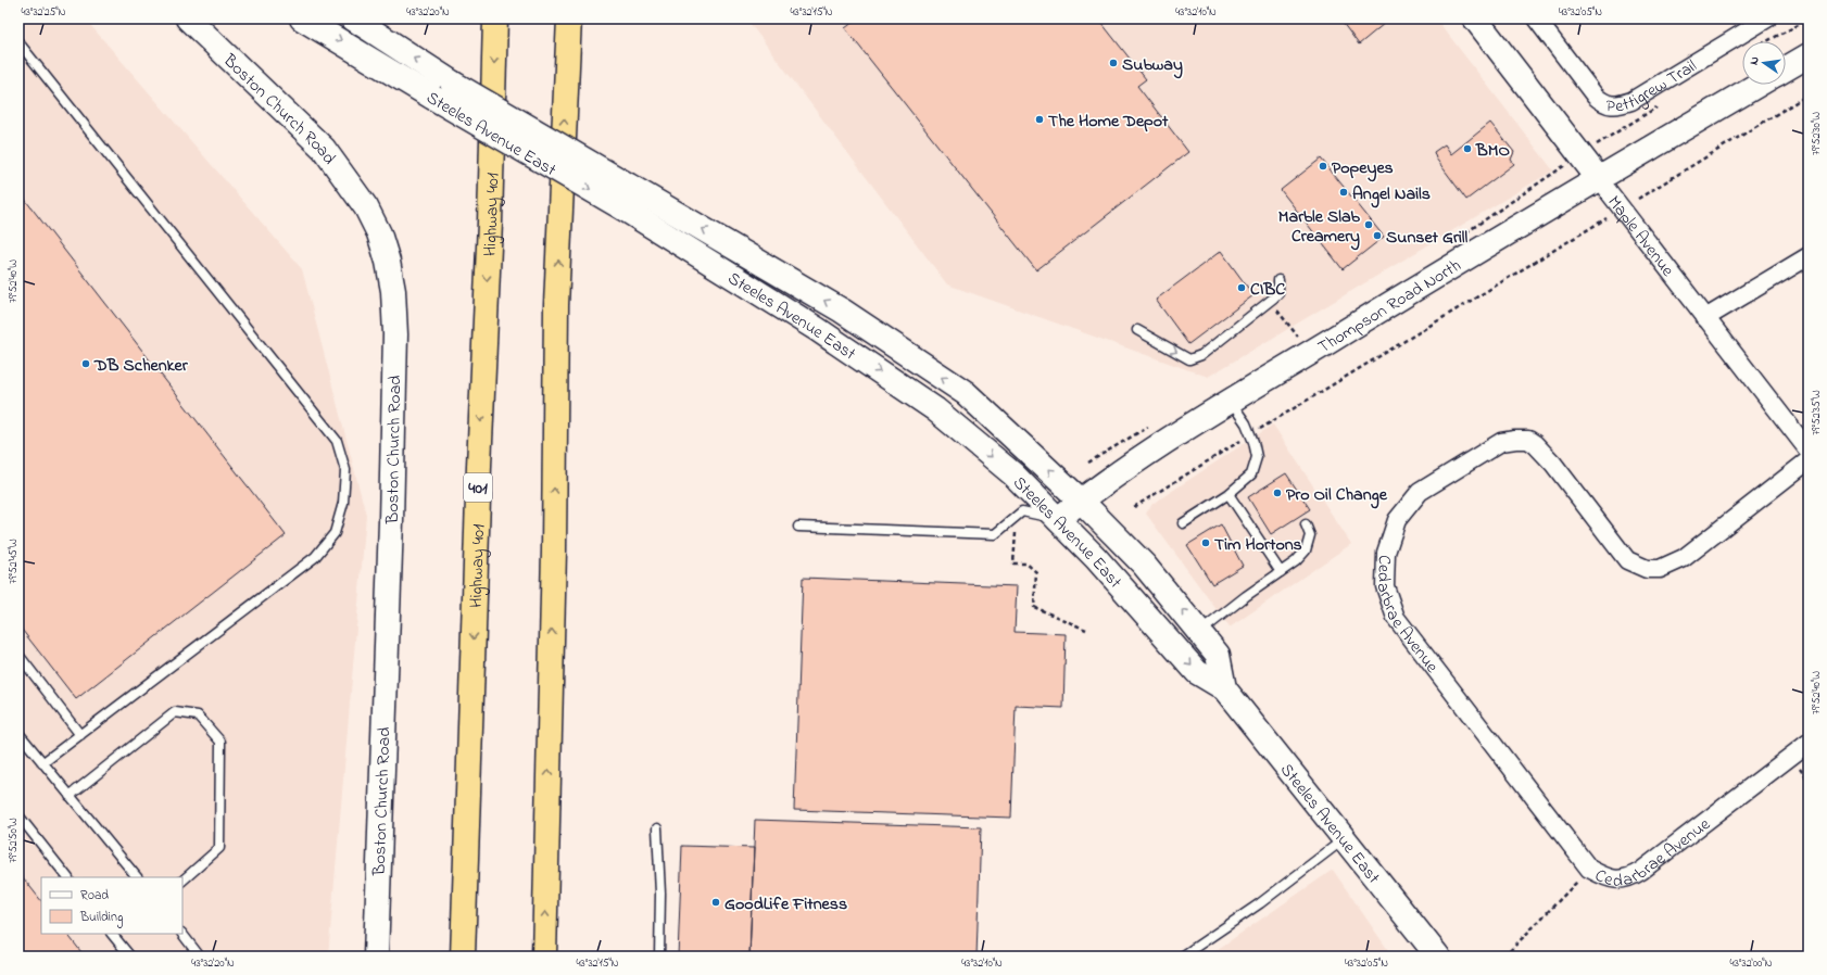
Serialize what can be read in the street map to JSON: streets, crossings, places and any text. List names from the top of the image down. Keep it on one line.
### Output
{"streets":{"highway":["Highway 401","401"],"main road":["Boston Church Road","Steeles Avenue East","Maple Avenue","Thompson Road North"],"street":["Pettigrew Trail","Cedarbrae Avenue"]},"crossings":[["Steeles Avenue East","Thompson Road North"],["Maple Avenue","Thompson Road North"]],"places":["Subway","The Home Depot","BMO","Popeyes","Angel Nails","Marble Slab Creamery","Sunset Grill","CIBC","DB Schenker","Pro Oil Change","Tim Hortons","GoodLife Fitness"],"legend":["Road","Building"],"north":"left","coordinates":["43°32'25\"N","43°32'20\"N","43°32'15\"N","43°32'10\"N","43°32'05\"N","79°52'30\"W","79°52'40\"W","79°52'35\"W","79°52'45\"W","79°52'50\"W","43°32'00\"N"]}
